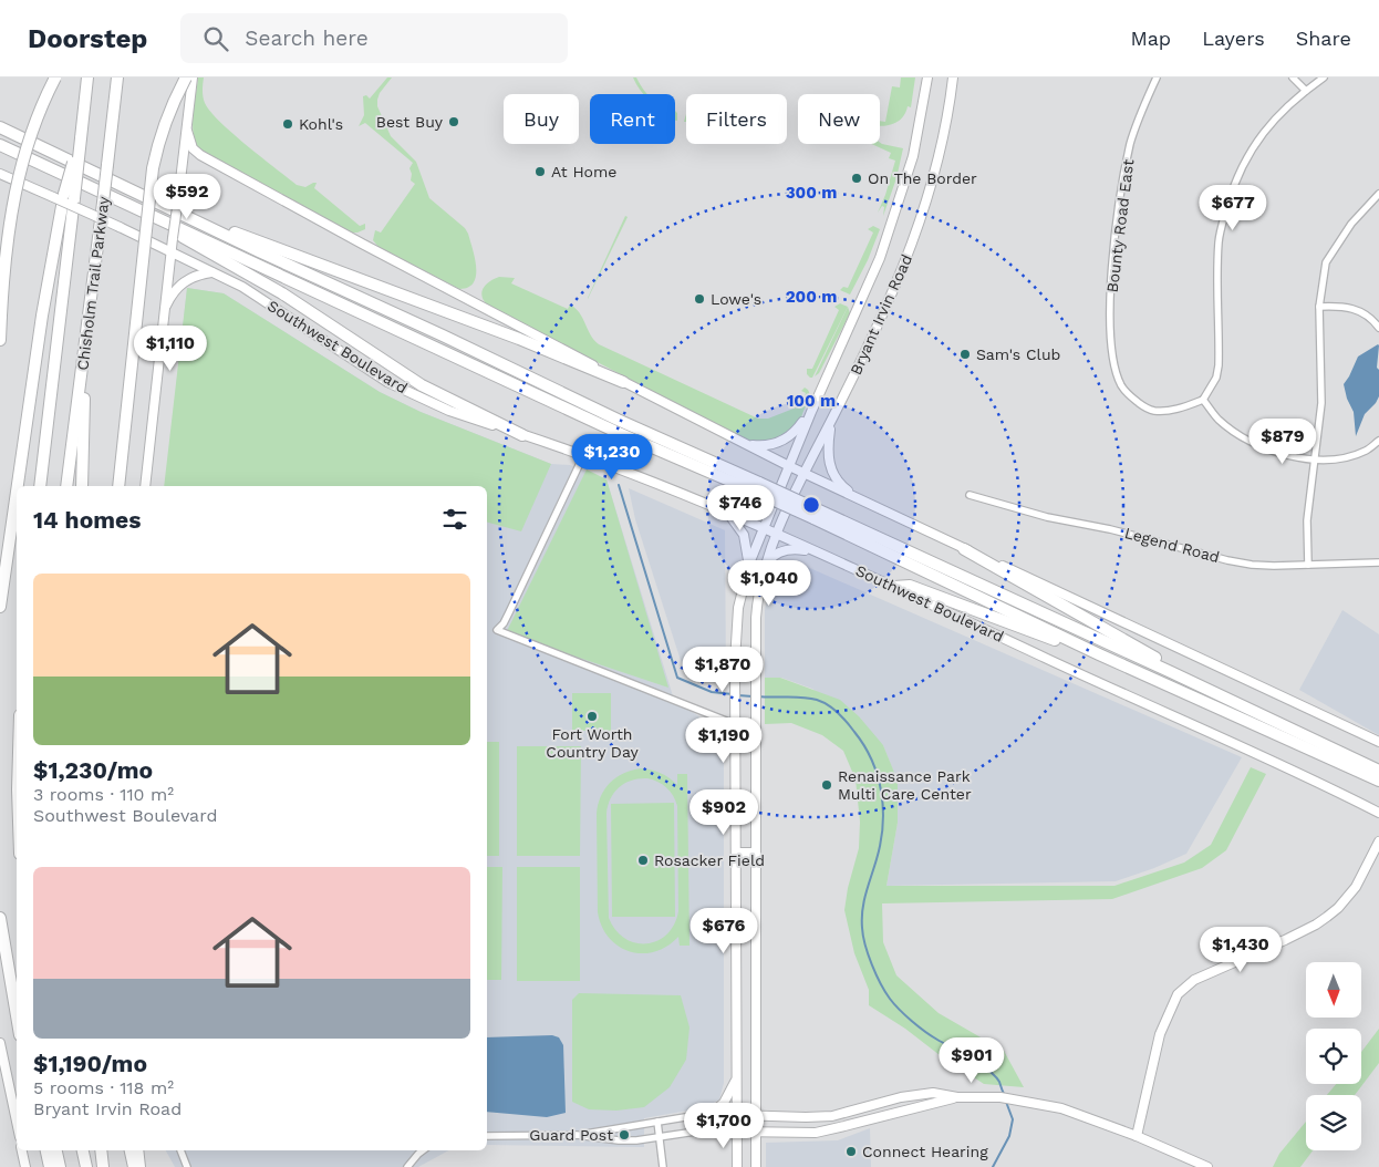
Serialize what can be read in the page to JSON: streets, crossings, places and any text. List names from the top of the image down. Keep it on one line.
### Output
{"streets":{"highway":["Chisholm Trail Parkway","Southwest Boulevard"],"main road":["Bryant Irvin Road"],"street":["Bounty Road East","Legend Road"]},"crossings":[["Chisholm Trail Parkway","Southwest Boulevard"],["Bryant Irvin Road","Southwest Boulevard"]],"places":["Best Buy","Kohl's","At Home","On The Border","Lowe's","Sam's Club","Fort Worth Country Day","Renaissance Park Multi Care Center","Rosacker Field","Guard Post","Connect Hearing"],"north":"bottom","page":{"header":"Doorstep","search":"Search here","nav":["Map","Layers","Share"],"chip":["Buy","Rent","Filters","New"],"price":["$592","$677","$1,110","$879","$1,230","$746","$1,040","$1,870","$1,190","$902","$676","$1,430","$901","$1,700"],"heading":"14 homes","list":[{"name":"$1,230/mo","note":"3 rooms · 110 m² · Southwest Boulevard"},{"name":"$1,190/mo","note":"5 rooms · 118 m² · Bryant Irvin Road"}]},"rings":["300 m","200 m","100 m"]}
